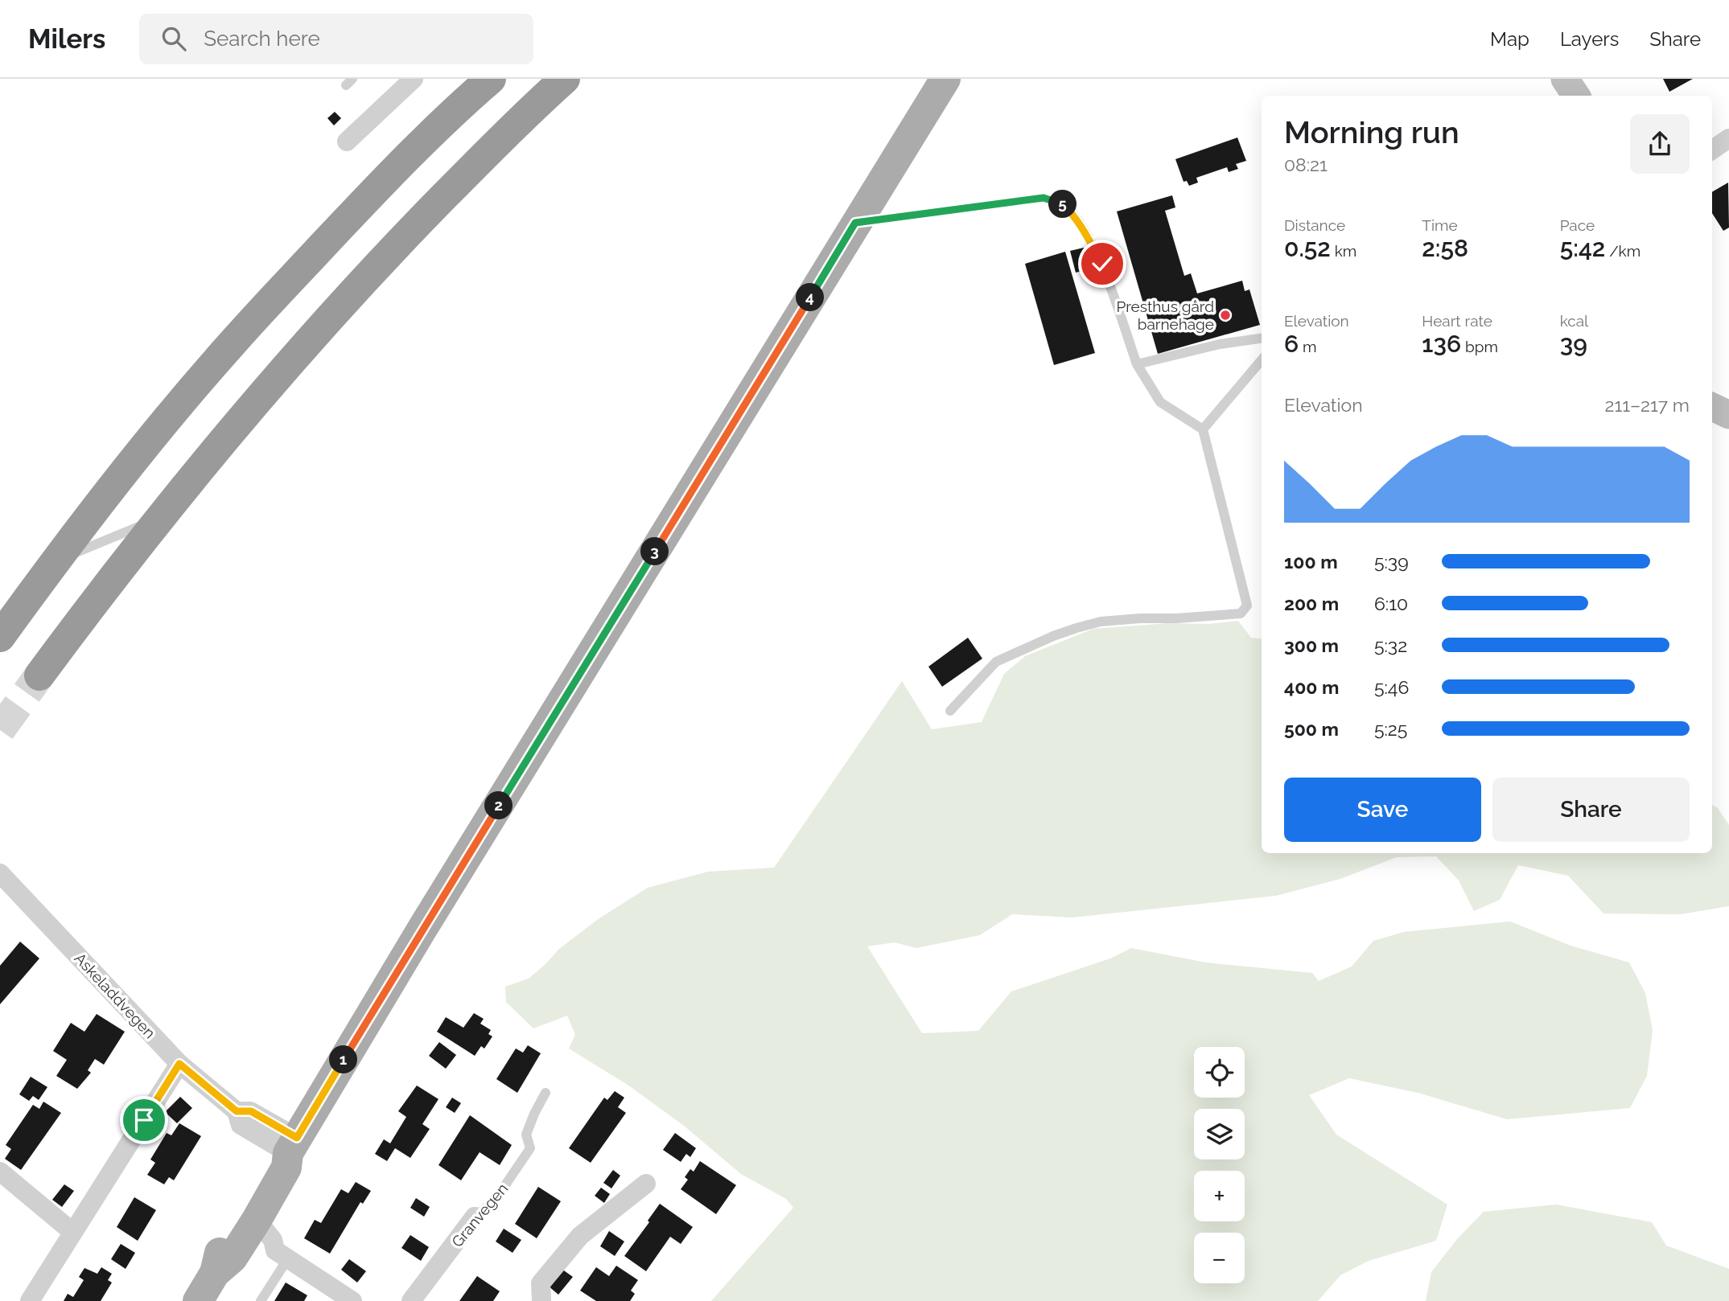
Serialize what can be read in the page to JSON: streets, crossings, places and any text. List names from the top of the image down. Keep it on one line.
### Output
{"streets":{"street":["Askeladdvegen","Granvegen"]},"places":["Presthus gård barnehage"],"page":{"header":"Milers","search":"Search here","nav":["Map","Layers","Share"],"heading":["Morning run","08:21"],"pins":["5","4","3","2","1"],"stats":[["Distance","0.52 km"],["Time","2:58"],["Pace","5:42 /km"],["Elevation","6 m"],["Heart rate","136 bpm"],["kcal","39"]],"chart":["Elevation","211–217 m"],"list":[{"name":"100 m","note":"5:39"},{"name":"200 m","note":"6:10"},{"name":"300 m","note":"5:32"},{"name":"400 m","note":"5:46"},{"name":"500 m","note":"5:25"}],"buttons":["Save","Share"],"map_buttons":["+","−"]}}
